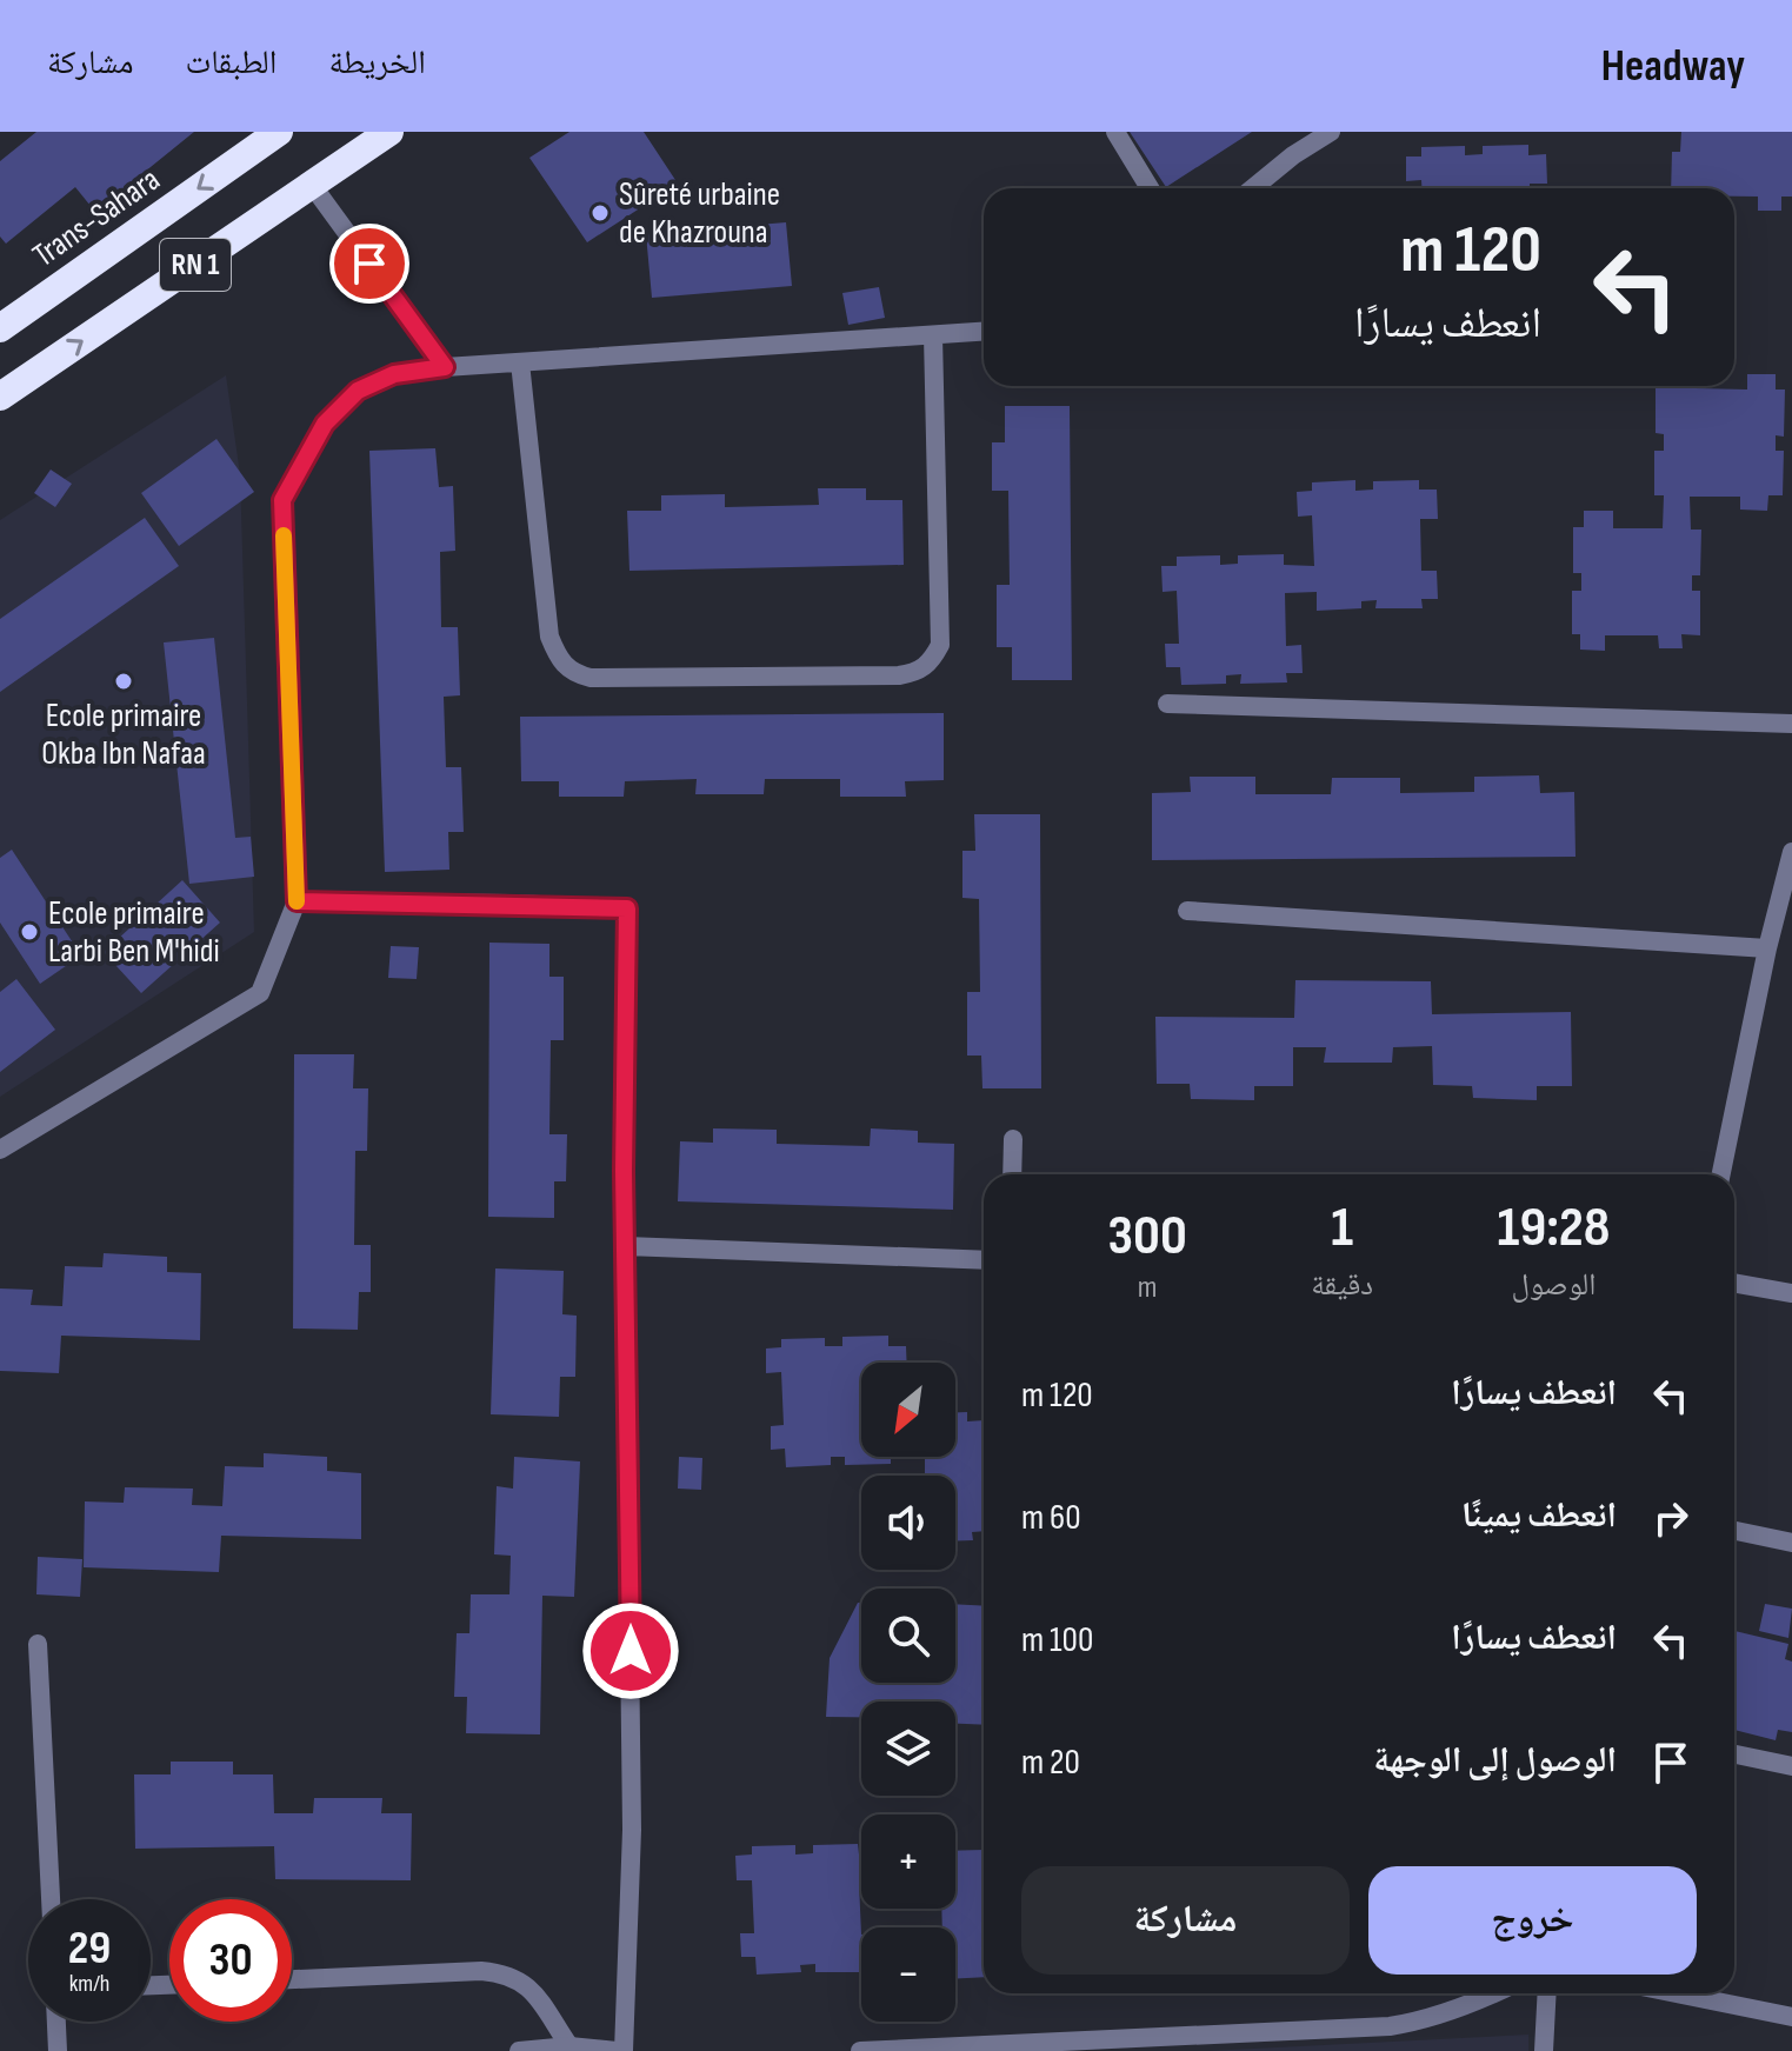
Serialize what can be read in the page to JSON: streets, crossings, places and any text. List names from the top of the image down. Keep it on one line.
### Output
{"streets":{"highway":["Trans-Sahara","RN 1"]},"places":["Sûreté urbaine de Khazrouna","Ecole primaire Okba Ibn Nafaa","Ecole primaire Larbi Ben M'hidi"],"north":"bottom left","page":{"header":"Headway","nav":["الخريطة","الطبقات","مشاركة"],"turn":["120 m","انعطف يسارًا"],"eta":["19:28","الوصول","1","دقيقة","300","m"],"list":[{"name":"انعطف يسارًا","value":"120 m"},{"name":"انعطف يمينًا","value":"60 m"},{"name":"انعطف يسارًا","value":"100 m"},{"name":"الوصول إلى الوجهة","value":"20 m"}],"map_buttons":["+","−"],"buttons":["خروج","مشاركة"],"speed":"29 km/h","limit":"30"}}
